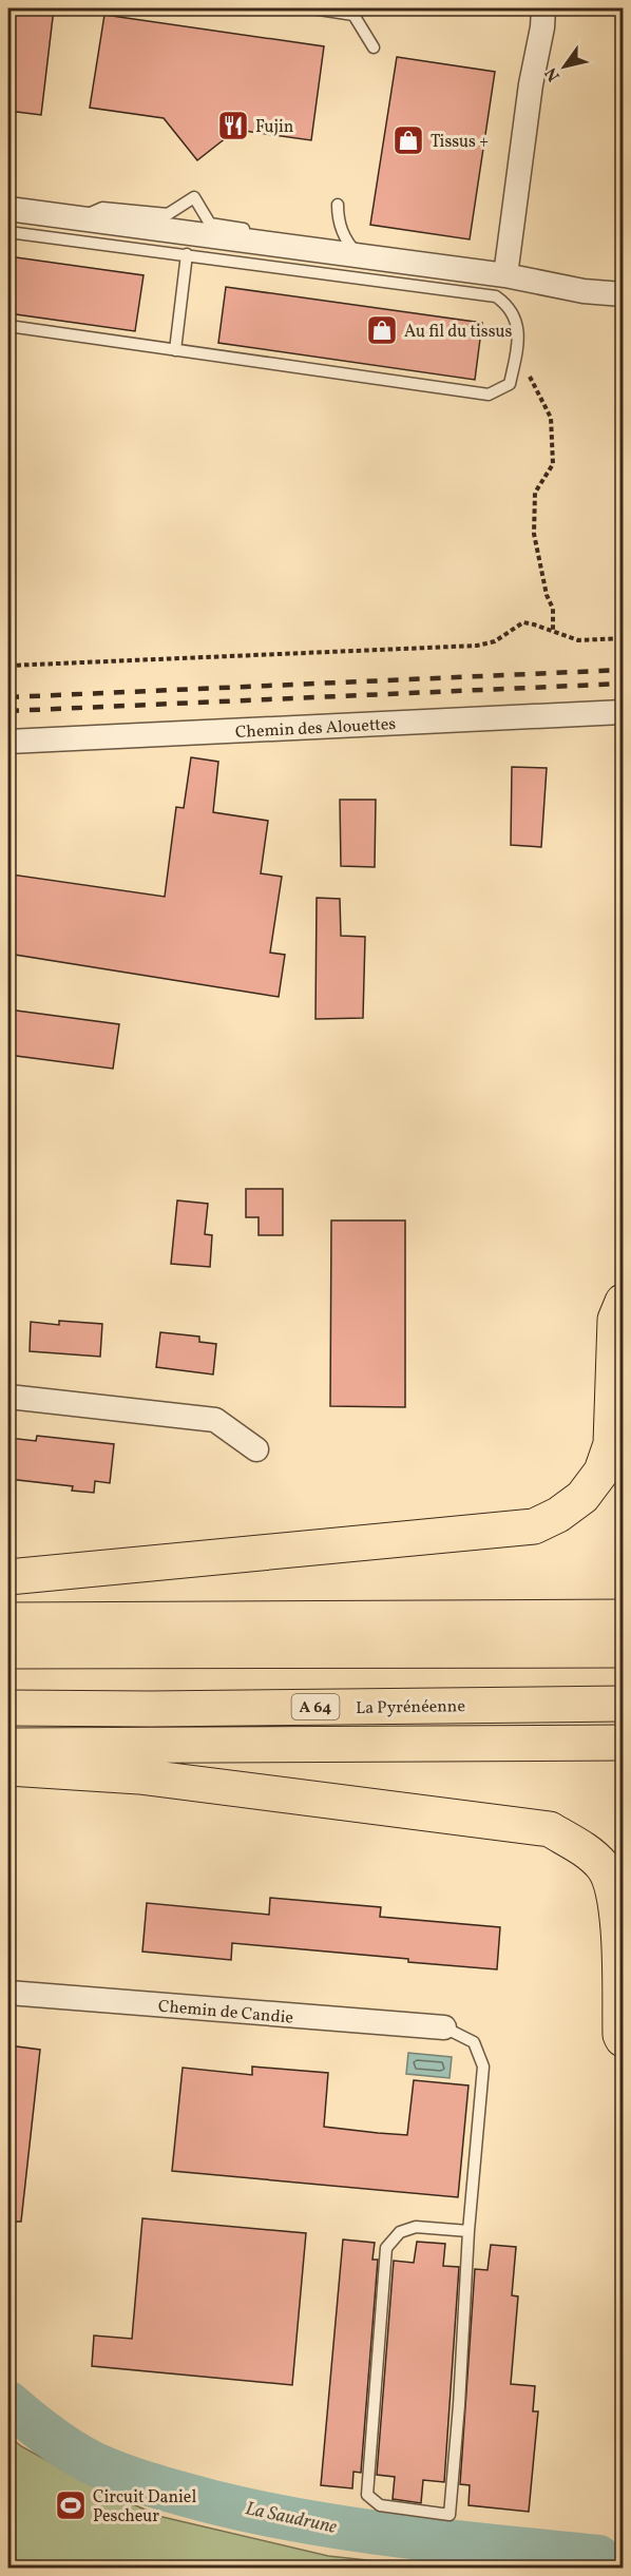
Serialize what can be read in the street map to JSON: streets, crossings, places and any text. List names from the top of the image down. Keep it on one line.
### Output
{"streets":{"highway":["La Pyrénéenne","A 64"],"street":["Chemin des Alouettes","Chemin de Candie"]},"water":["La Saudrune"],"places":{"restaurant":["Fujin"],"shop":["Tissus +","Au fil du tissus"],"sports":["Circuit Daniel Pescheur"]},"north":"bottom left"}
